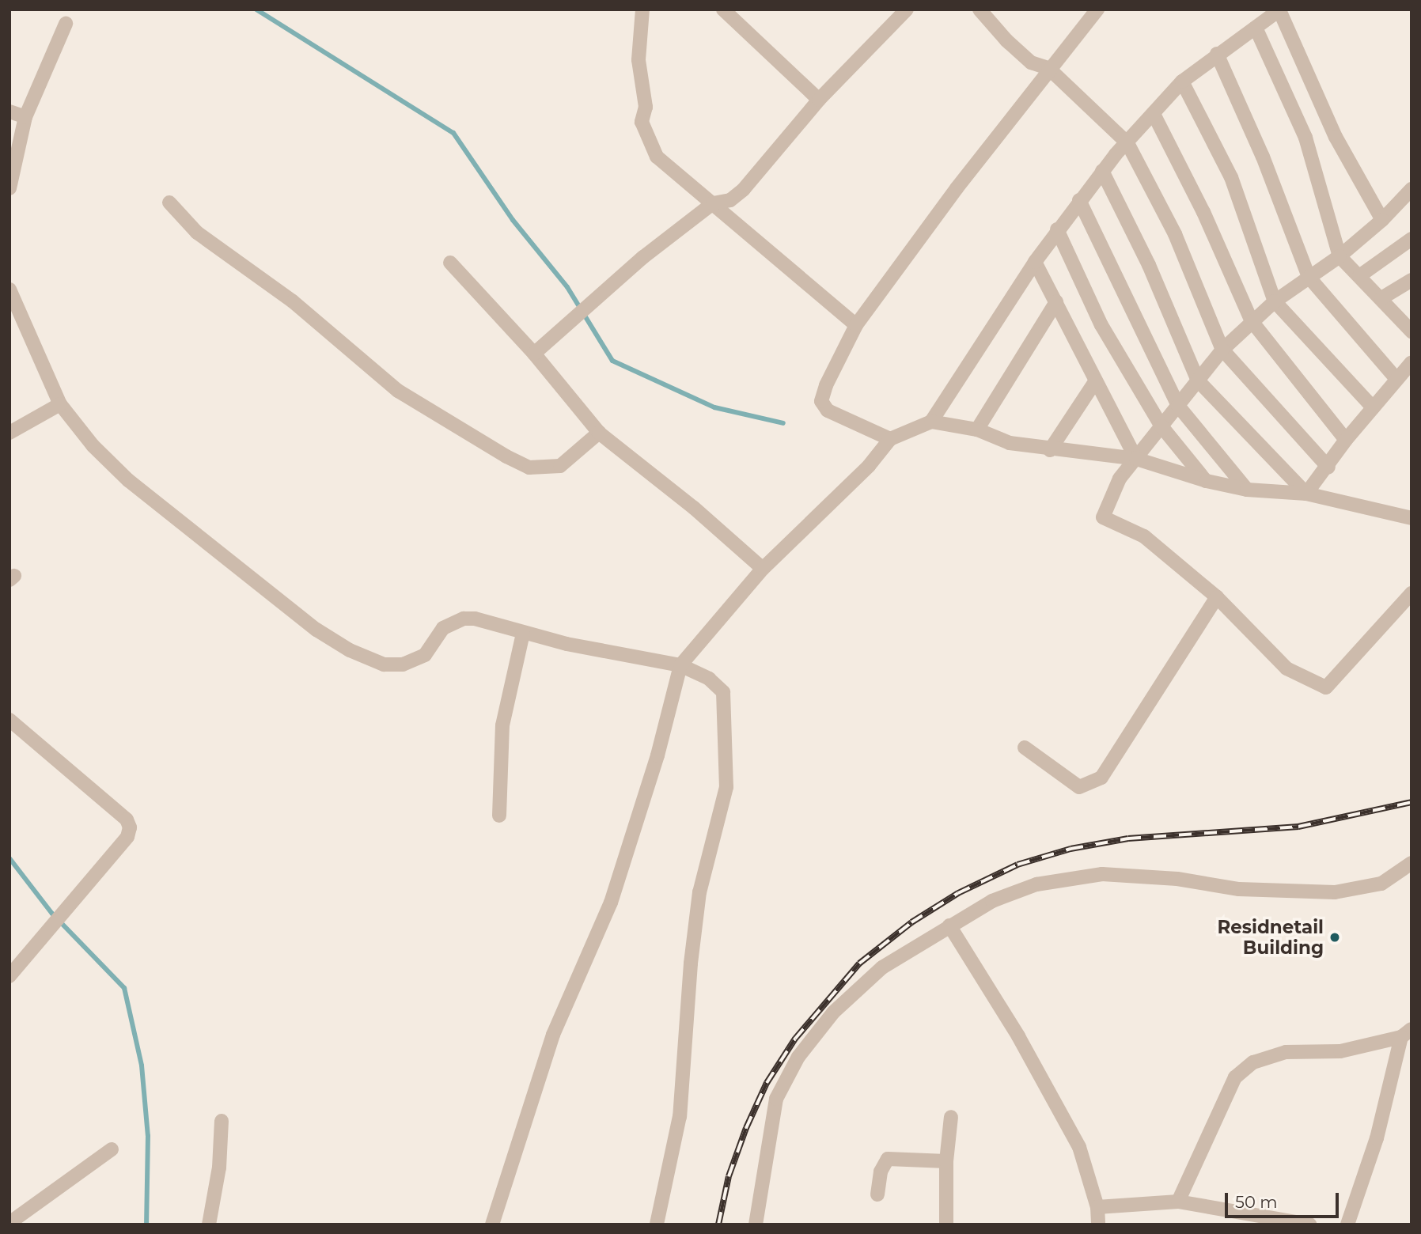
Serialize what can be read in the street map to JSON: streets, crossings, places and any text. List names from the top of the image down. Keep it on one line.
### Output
{"places":["Residnetail Building"],"scale_bar":"50 m"}
